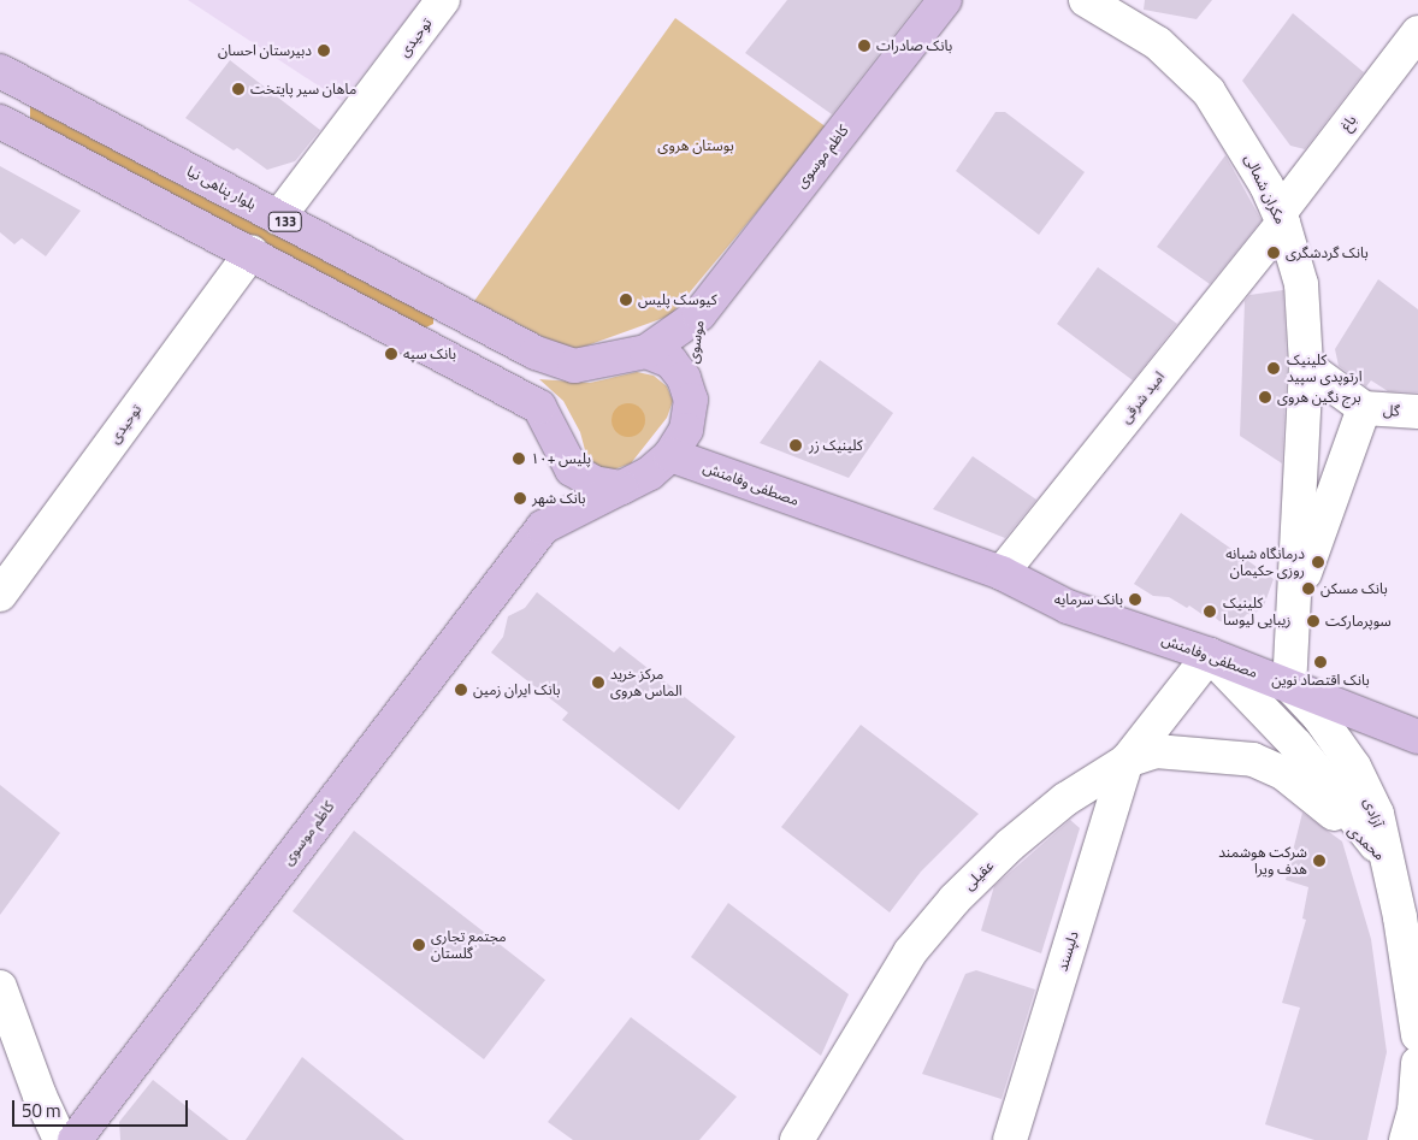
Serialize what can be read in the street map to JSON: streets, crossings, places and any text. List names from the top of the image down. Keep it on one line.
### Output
{"streets":{"main road":["کاظم موسوی","بلوار پناهی نیا","133","موسوی","مصطفی وفامنش"],"street":["توحیدی","باغ","مکران شمالی","امید شرقی","گل","آزادی","محمدی","عقیلی","دلپسند"]},"crossings":[["توحیدی","بلوار پناهی نیا"],["باغ","مکران شمالی"],["باغ","امید شرقی"],["کاظم موسوی","موسوی"],["بلوار پناهی نیا","موسوی"],["مکران شمالی","امید شرقی"],["مکران شمالی","مصطفی وفامنش"],["مکران شمالی","آزادی"],["موسوی","مصطفی وفامنش"],["امید شرقی","مصطفی وفامنش"],["مصطفی وفامنش","آزادی"],["مصطفی وفامنش","محمدی"],["مصطفی وفامنش","عقیلی"],["آزادی","محمدی"],["محمدی","عقیلی"],["محمدی","دلپسند"],["عقیلی","دلپسند"]],"parks":["بوستان هروی"],"places":["بانک صادرات","دبیرستان احسان","ماهان سیر پایتخت","بانک گردشگری","کیوسک پلیس","بانک سپه","کلینیک ارتوپدی سپید","برج نگین هروی","کلینیک زر","پلیس +۱۰","بانک شهر","درمانگاه شبانه روزی حکیمان","بانک مسکن","بانک سرمایه","کلینیک زیبایی لیوسا","سوپرمارکت","بانک اقتصاد نوین","مرکز خرید الماس هروی","بانک ایران زمین","شرکت هوشمند هدف ویرا","مجتمع تجاری گلستان"],"scale_bar":"50 m"}
